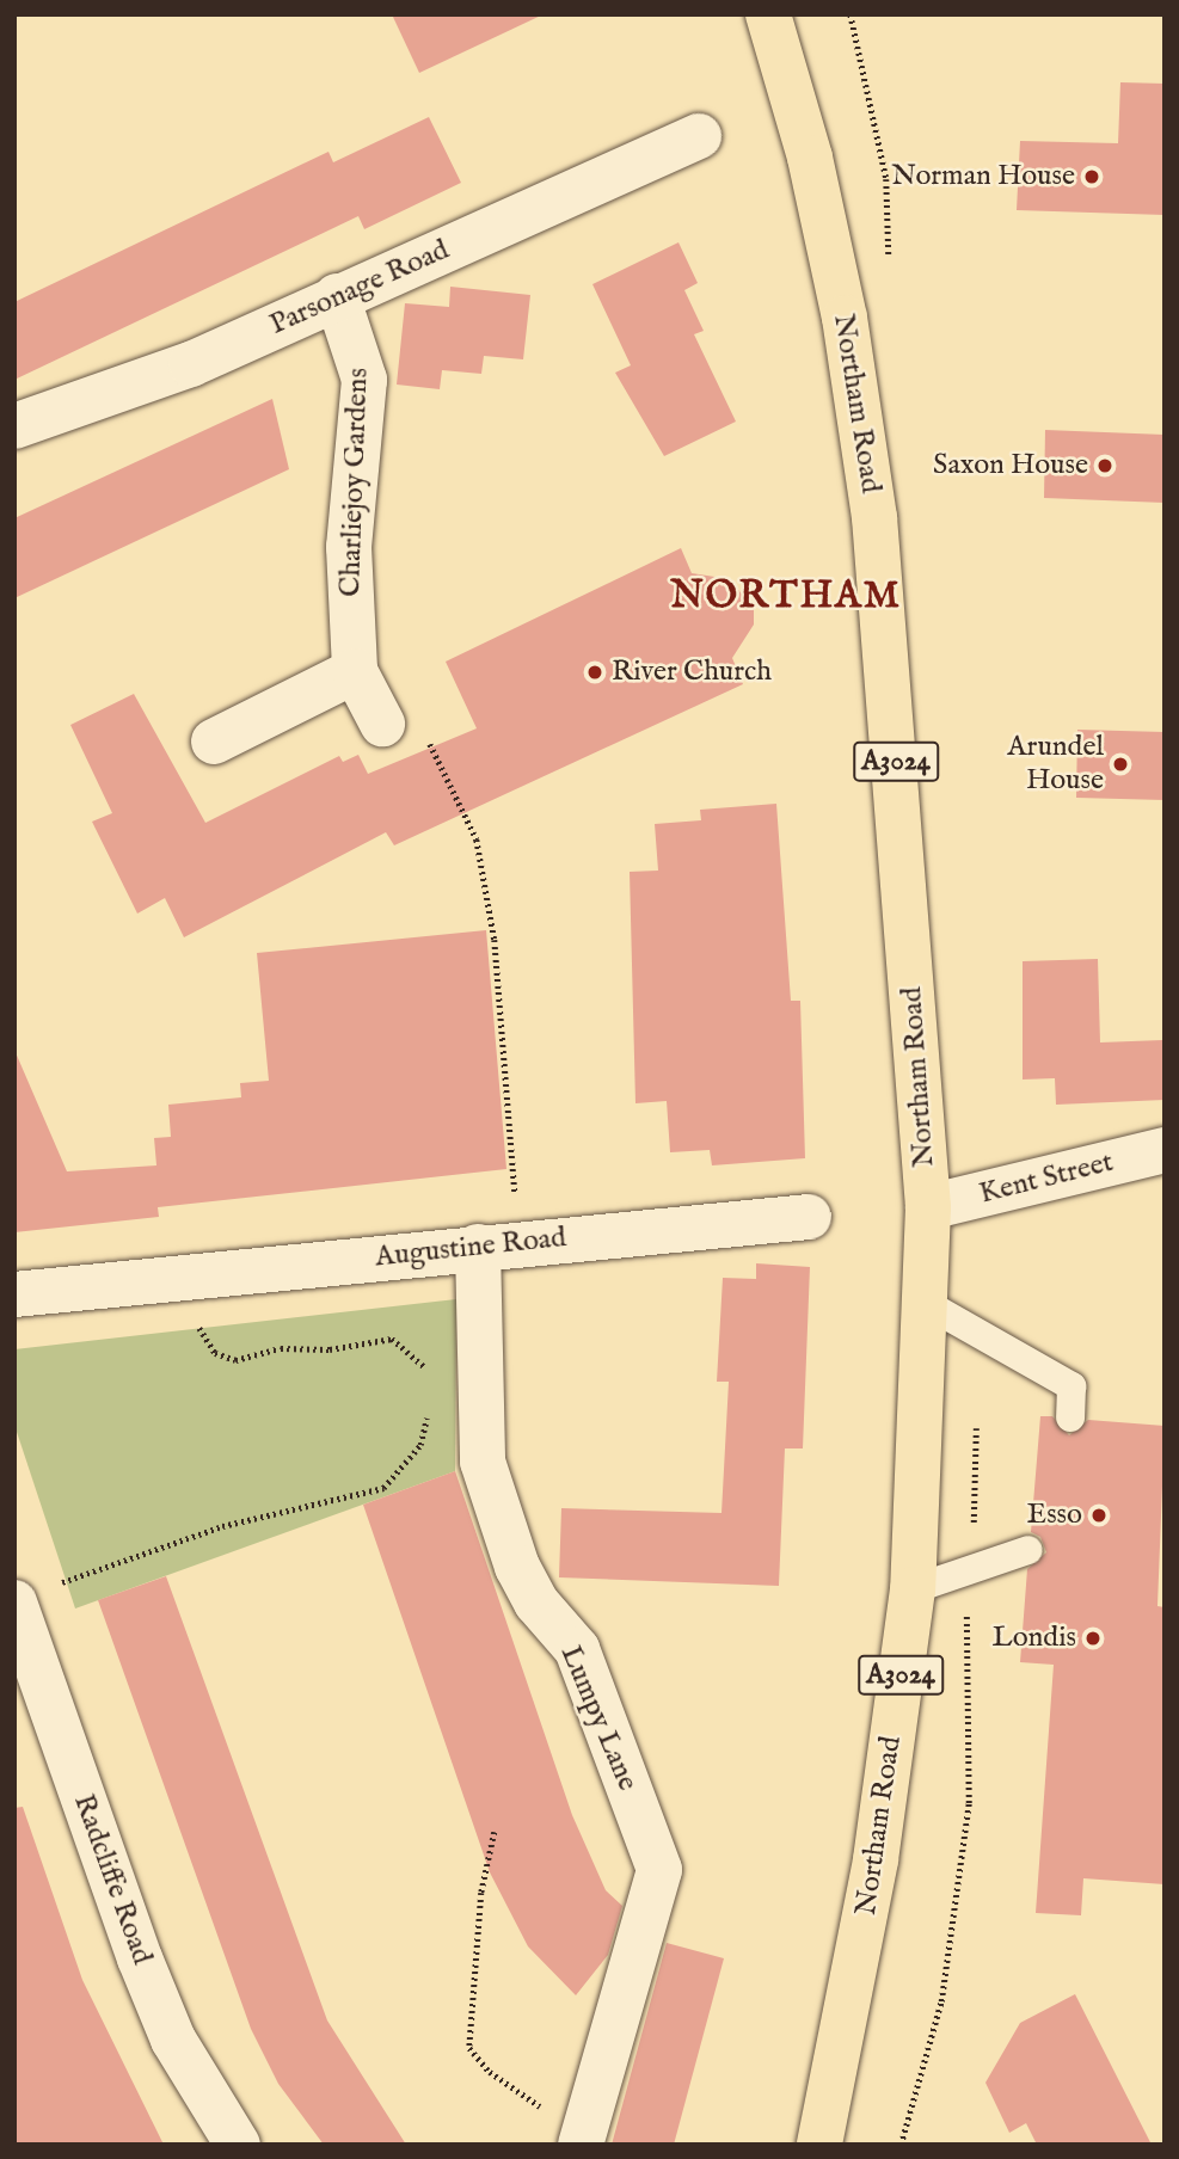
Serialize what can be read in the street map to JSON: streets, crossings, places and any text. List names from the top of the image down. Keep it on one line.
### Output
{"streets":{"main road":["Northam Road","A3024"],"street":["Parsonage Road","Charliejoy Gardens","Kent Street","Augustine Road","Lumpy Lane","Radcliffe Road"]},"crossings":[["Parsonage Road","Charliejoy Gardens"],["Northam Road","Kent Street"],["Augustine Road","Lumpy Lane"]],"districts":["NORTHAM"],"places":["Norman House","Saxon House","River Church","Arundel House","Esso","Londis"]}
